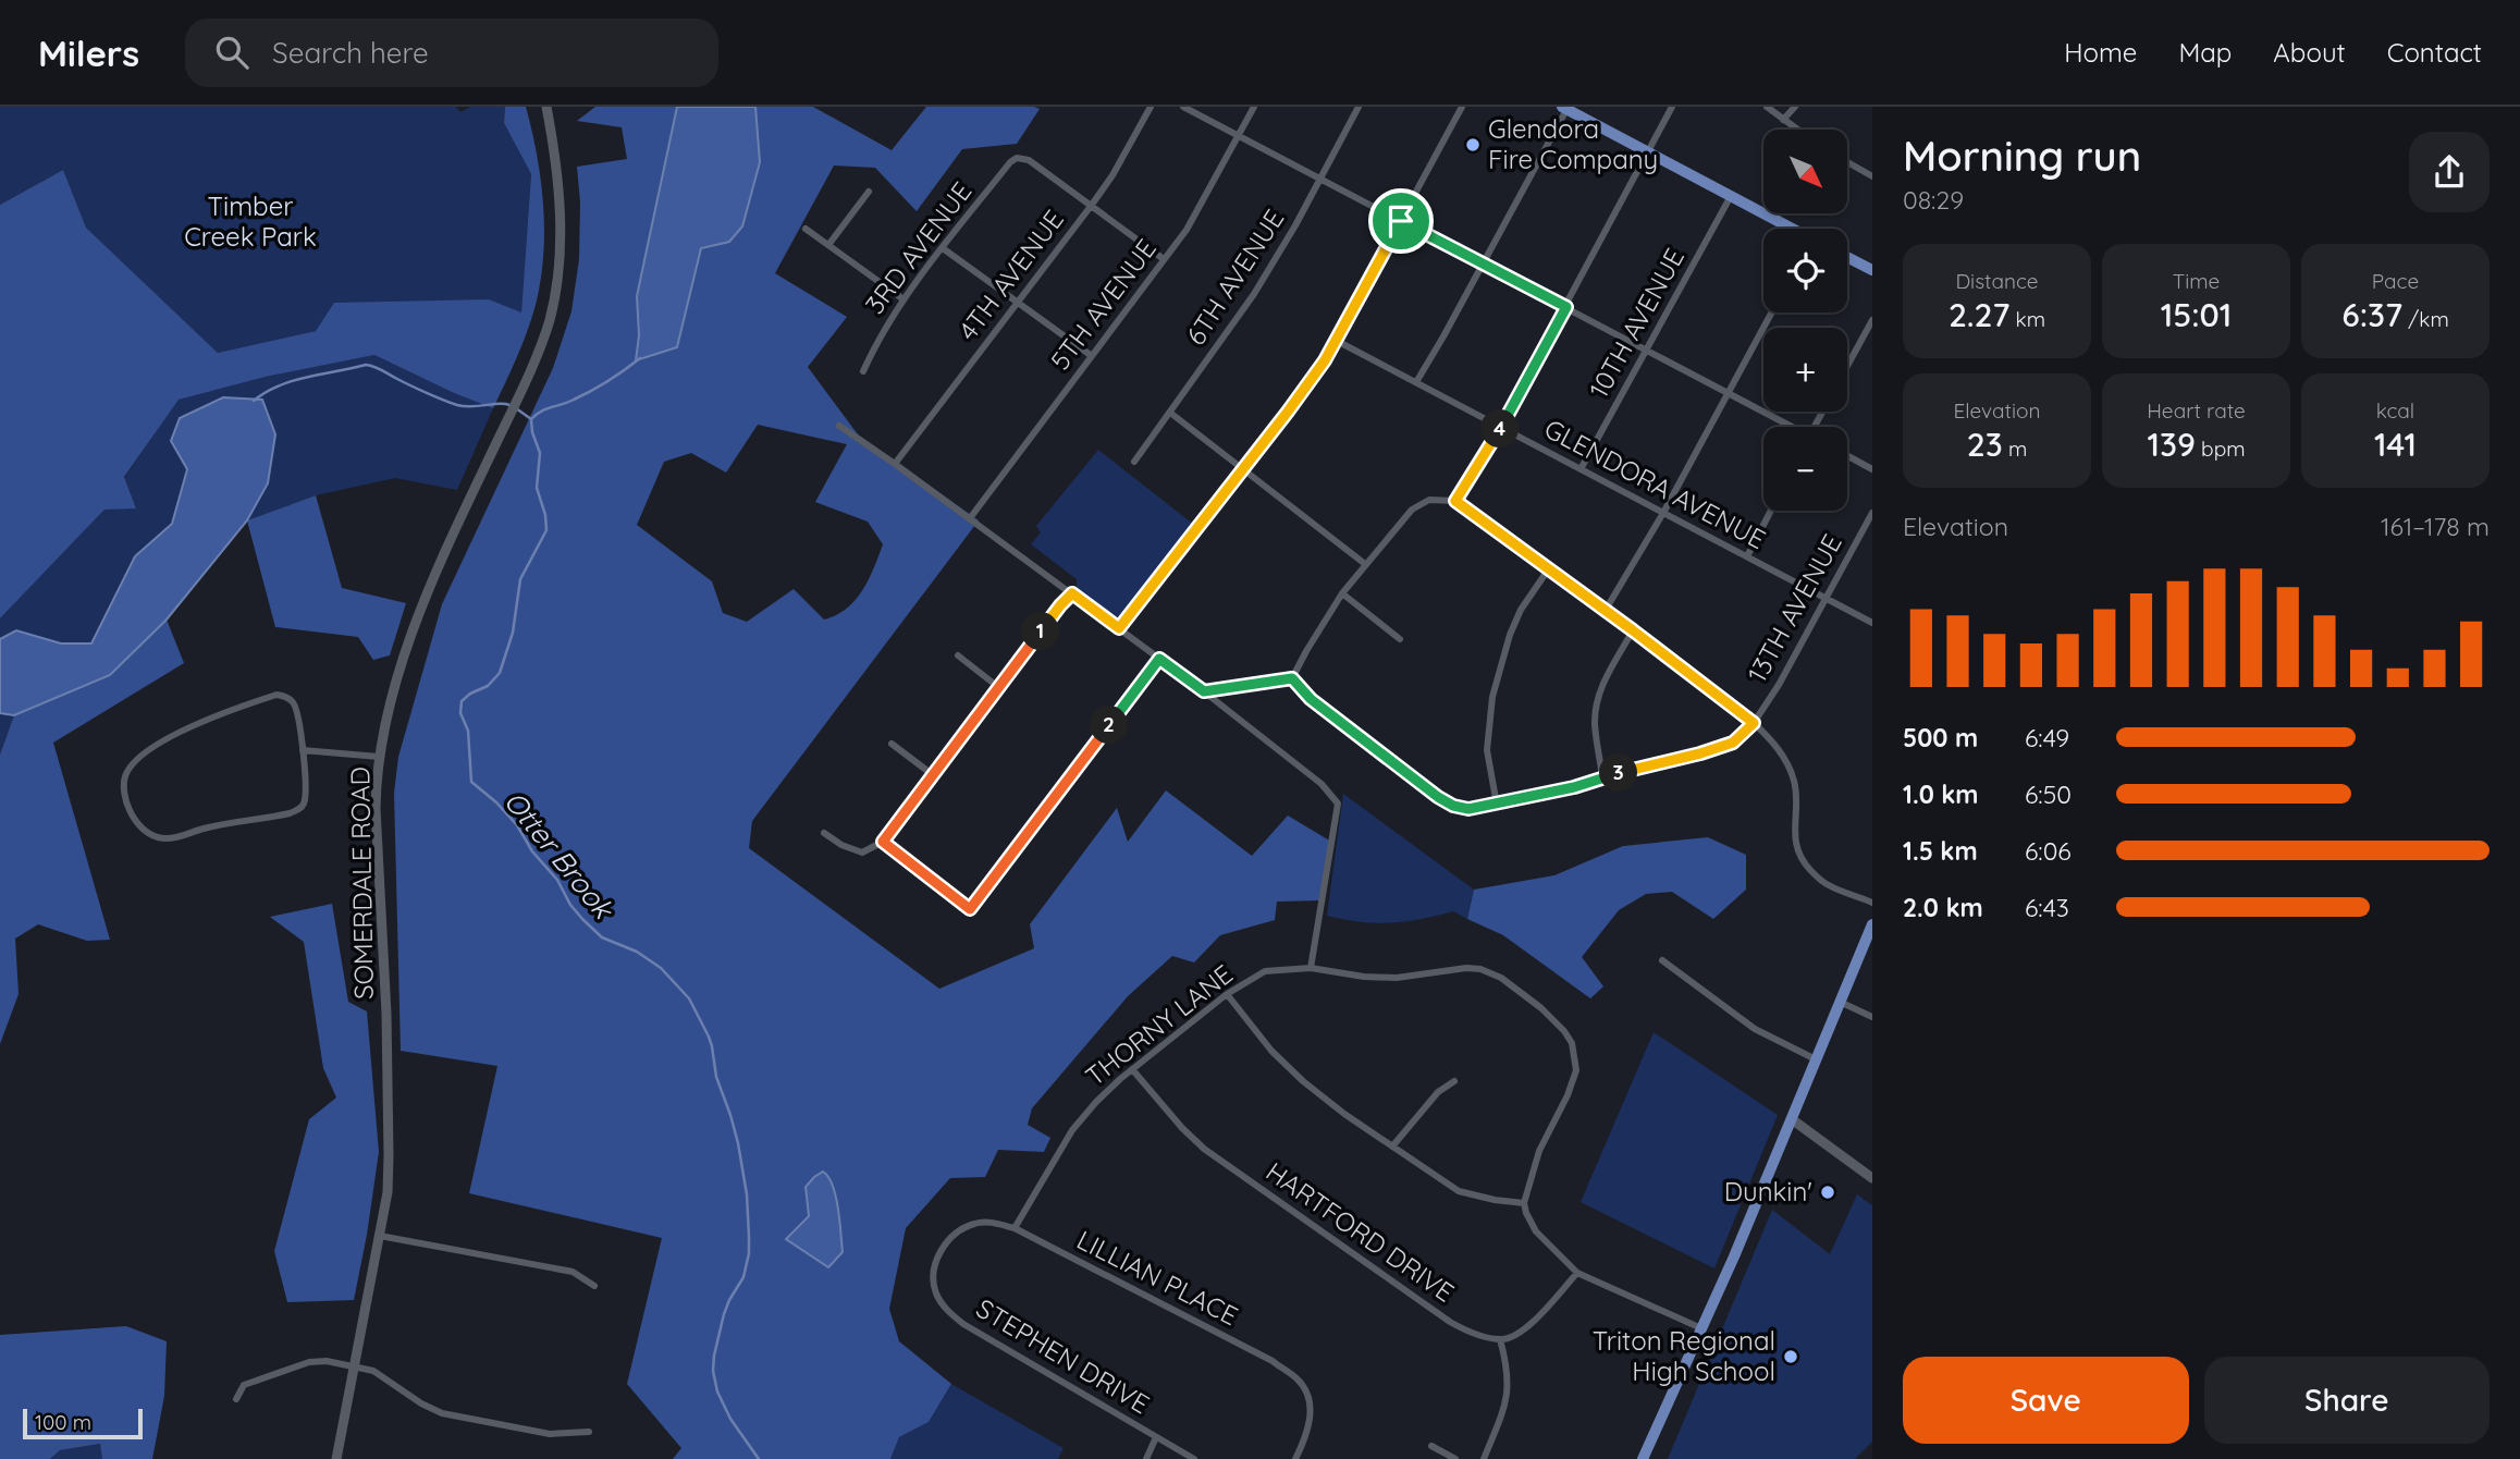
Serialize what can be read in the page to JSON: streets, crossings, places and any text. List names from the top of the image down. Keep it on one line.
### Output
{"streets":{"main road":["SOMERDALE ROAD"],"street":["3RD AVENUE","4TH AVENUE","6TH AVENUE","5TH AVENUE","10TH AVENUE","GLENDORA AVENUE","13TH AVENUE","THORNY LANE","HARTFORD DRIVE","LILLIAN PLACE","STEPHEN DRIVE"]},"crossings":[["3RD AVENUE","4TH AVENUE"],["10TH AVENUE","GLENDORA AVENUE"],["GLENDORA AVENUE","13TH AVENUE"],["THORNY LANE","HARTFORD DRIVE"],["THORNY LANE","LILLIAN PLACE"],["LILLIAN PLACE","STEPHEN DRIVE"]],"water":["Otter Brook"],"parks":["Timber Creek Park"],"places":["Glendora Fire Company","Dunkin'","Triton Regional High School"],"scale_bar":"100 m","north":"bottom right","page":{"header":"Milers","search":"Search here","nav":["Home","Map","About","Contact"],"heading":["Morning run","08:29"],"map_buttons":["+","−"],"stats":[["Distance","2.27 km"],["Time","15:01"],["Pace","6:37 /km"],["Elevation","23 m"],["Heart rate","139 bpm"],["kcal","141"]],"pins":["4","1","2","3"],"chart":["Elevation","161–178 m"],"list":[{"name":"500 m","note":"6:49"},{"name":"1.0 km","note":"6:50"},{"name":"1.5 km","note":"6:06"},{"name":"2.0 km","note":"6:43"}],"buttons":["Save","Share"],"scale":"100 m"}}
